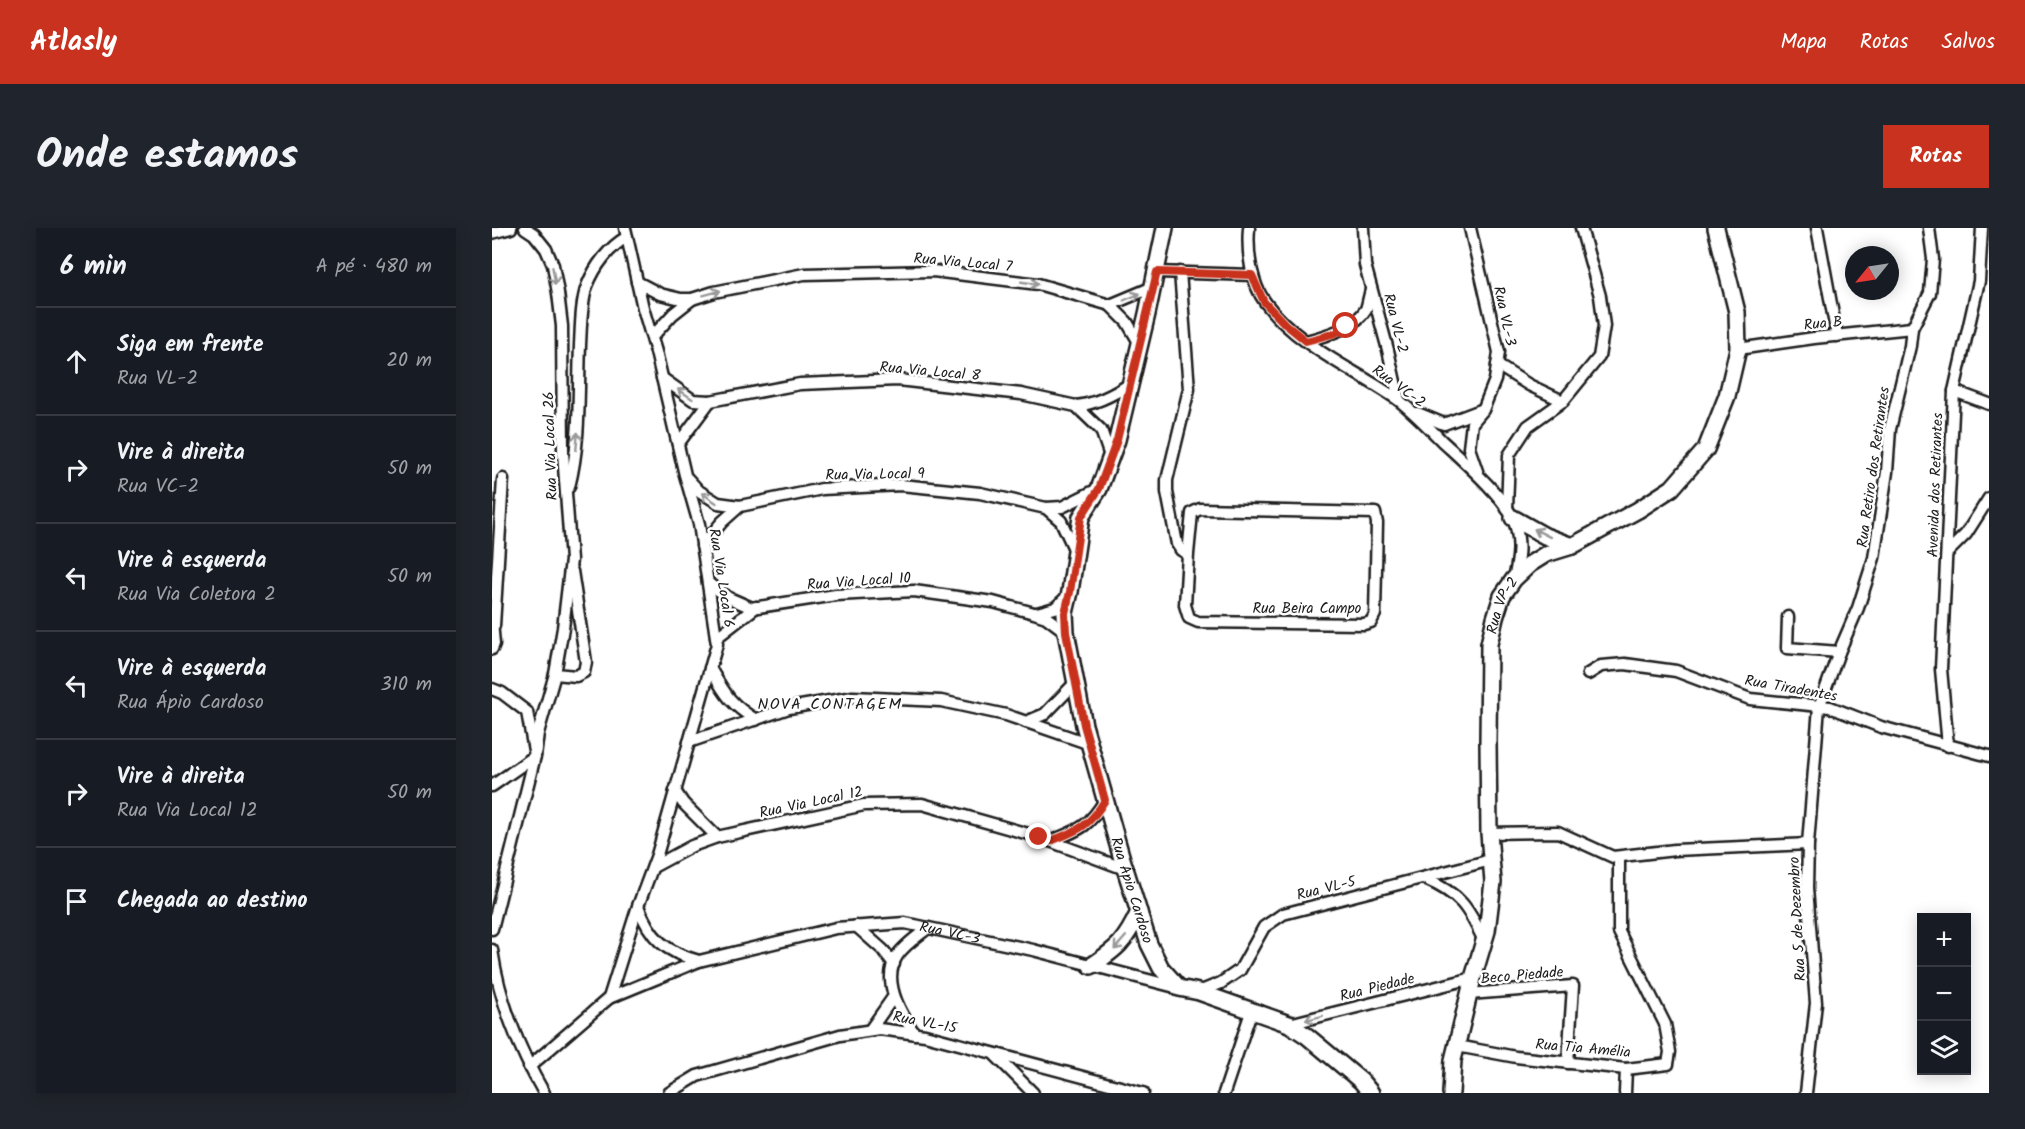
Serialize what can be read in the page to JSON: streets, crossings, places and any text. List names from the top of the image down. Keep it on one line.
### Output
{"streets":{"street":["Rua Via Local 7","Rua VL-3","Rua VL-2","Rua B","Rua Via Local 8","Rua VC-2","Rua Via Local 26","Rua Retiro dos Retirantes","Rua Via Local 9","Avenida dos Retirantes","Rua Via Local 6","Rua Via Local 10","Rua Beira Campo","Rua VP-2","Rua Tiradentes","Rua Via Local 12","Rua VL-5","Rua Ápio Cardoso","Rua 5 de Dezembro","Rua VC-3","Beco Piedade","Rua Piedade","Rua VL-15","Rua Tia Amélia"]},"crossings":[["Rua Via Local 7","Rua Via Local 6"],["Rua VL-3","Rua VC-2"],["Rua VL-2","Rua VC-2"],["Rua B","Rua Retiro dos Retirantes"],["Rua B","Rua VP-2"],["Rua Via Local 8","Rua Via Local 6"],["Rua Via Local 8","Rua Ápio Cardoso"],["Rua VC-2","Rua VP-2"],["Rua Retiro dos Retirantes","Rua Tiradentes"],["Rua Retiro dos Retirantes","Rua 5 de Dezembro"],["Rua Via Local 9","Rua Via Local 6"],["Rua Via Local 9","Rua Ápio Cardoso"],["Avenida dos Retirantes","Rua Tiradentes"],["Rua Via Local 6","Rua Via Local 10"],["Rua Via Local 6","Rua Via Local 12"],["Rua Via Local 6","Rua VC-3"],["Rua Via Local 10","Rua Ápio Cardoso"],["Rua VP-2","Rua VL-5"],["Rua VP-2","Beco Piedade"],["Rua VP-2","Rua Piedade"],["Rua VP-2","Rua Tia Amélia"],["Rua Tiradentes","Rua 5 de Dezembro"],["Rua Via Local 12","Rua Ápio Cardoso"],["Rua VL-5","Rua VC-3"],["Rua Ápio Cardoso","Rua VC-3"],["Rua VC-3","Rua Piedade"],["Beco Piedade","Rua Tia Amélia"]],"one_way":["Rua Via Local 7","Rua Piedade"],"districts":["NOVA CONTAGEM"],"north":"bottom left","page":{"header":"Atlasly","nav":["Mapa","Rotas","Salvos"],"title":"Onde estamos","buttons":"Rotas","heading":["6 min","A pé · 480 m"],"list":[["Siga em frente","Rua VL-2","20 m"],["Vire à direita","Rua VC-2","50 m"],["Vire à esquerda","Rua Via Coletora 2","50 m"],["Vire à esquerda","Rua Ápio Cardoso","310 m"],["Vire à direita","Rua Via Local 12","50 m"],"Chegada ao destino"],"map_buttons":["+","−"]}}
